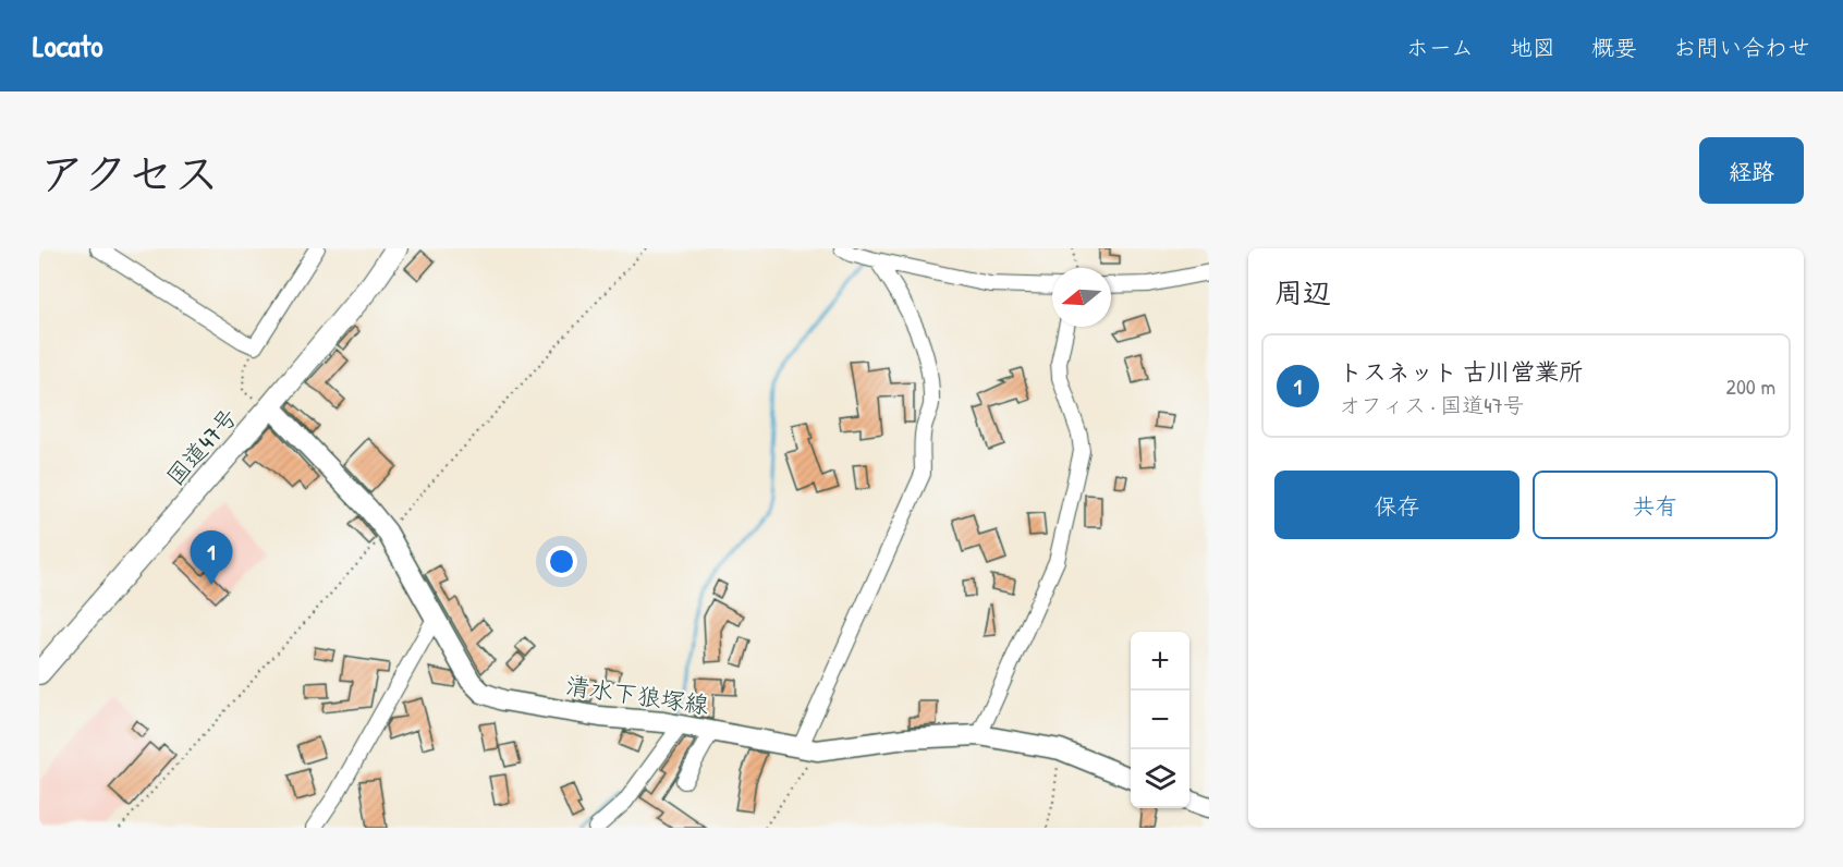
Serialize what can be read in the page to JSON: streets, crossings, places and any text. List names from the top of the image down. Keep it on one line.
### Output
{"streets":{"highway":["国道47号"],"main road":["清水下狼塚線"]},"crossings":[["国道47号","清水下狼塚線"]],"north":"left","page":{"header":"Locato","nav":["ホーム","地図","概要","お問い合わせ"],"title":"アクセス","buttons":["経路",["保存","共有"]],"heading":"周辺","list":[{"mark":"1","name":"トスネット 古川営業所","note":"オフィス · 国道47号","value":"200 m"}],"pins":"1","map_buttons":["+","−"]}}
